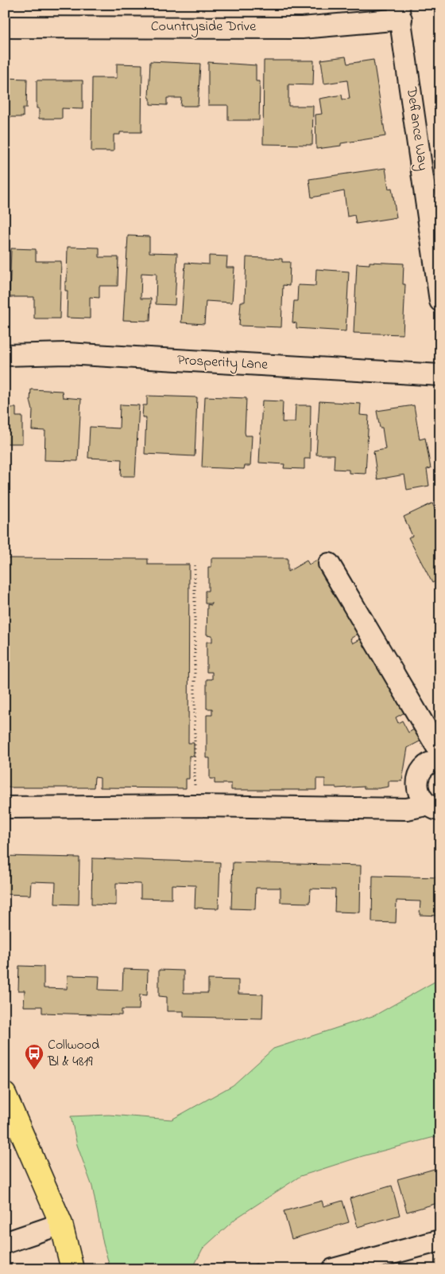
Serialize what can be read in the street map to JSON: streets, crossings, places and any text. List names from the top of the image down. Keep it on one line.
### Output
{"streets":{"street":["Countryside Drive","Defiance Way","Prosperity Lane"]},"crossings":[["Countryside Drive","Defiance Way"]],"places":{"bus stop":["Collwood Bl & 4819"]}}
